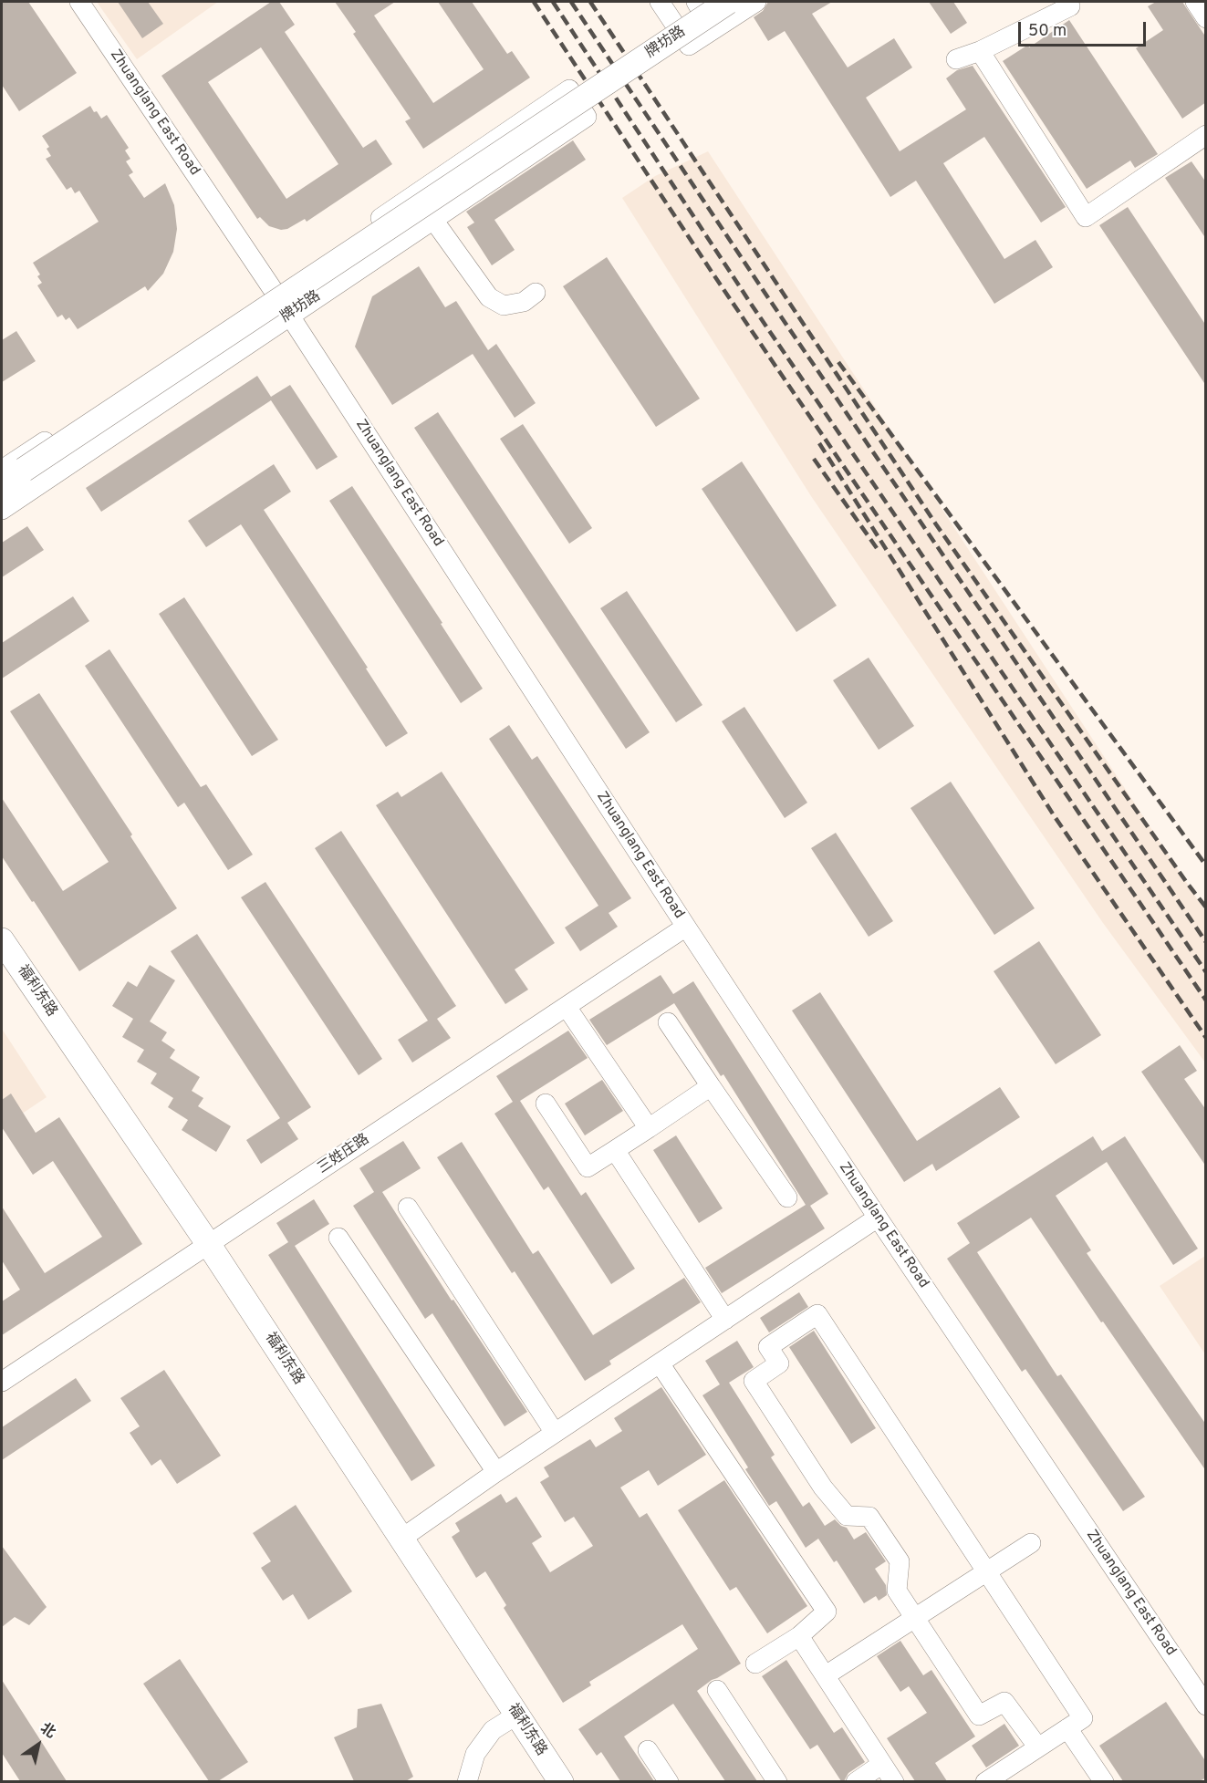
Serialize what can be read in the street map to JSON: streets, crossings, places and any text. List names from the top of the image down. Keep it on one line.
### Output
{"streets":{"main road":["牌坊路","福利东路"],"street":["Zhuanglang East Road","三姓庄路"]},"crossings":[["牌坊路","Zhuanglang East Road"],["Zhuanglang East Road","三姓庄路"],["福利东路","三姓庄路"]],"scale_bar":"50 m","north":"top right"}
